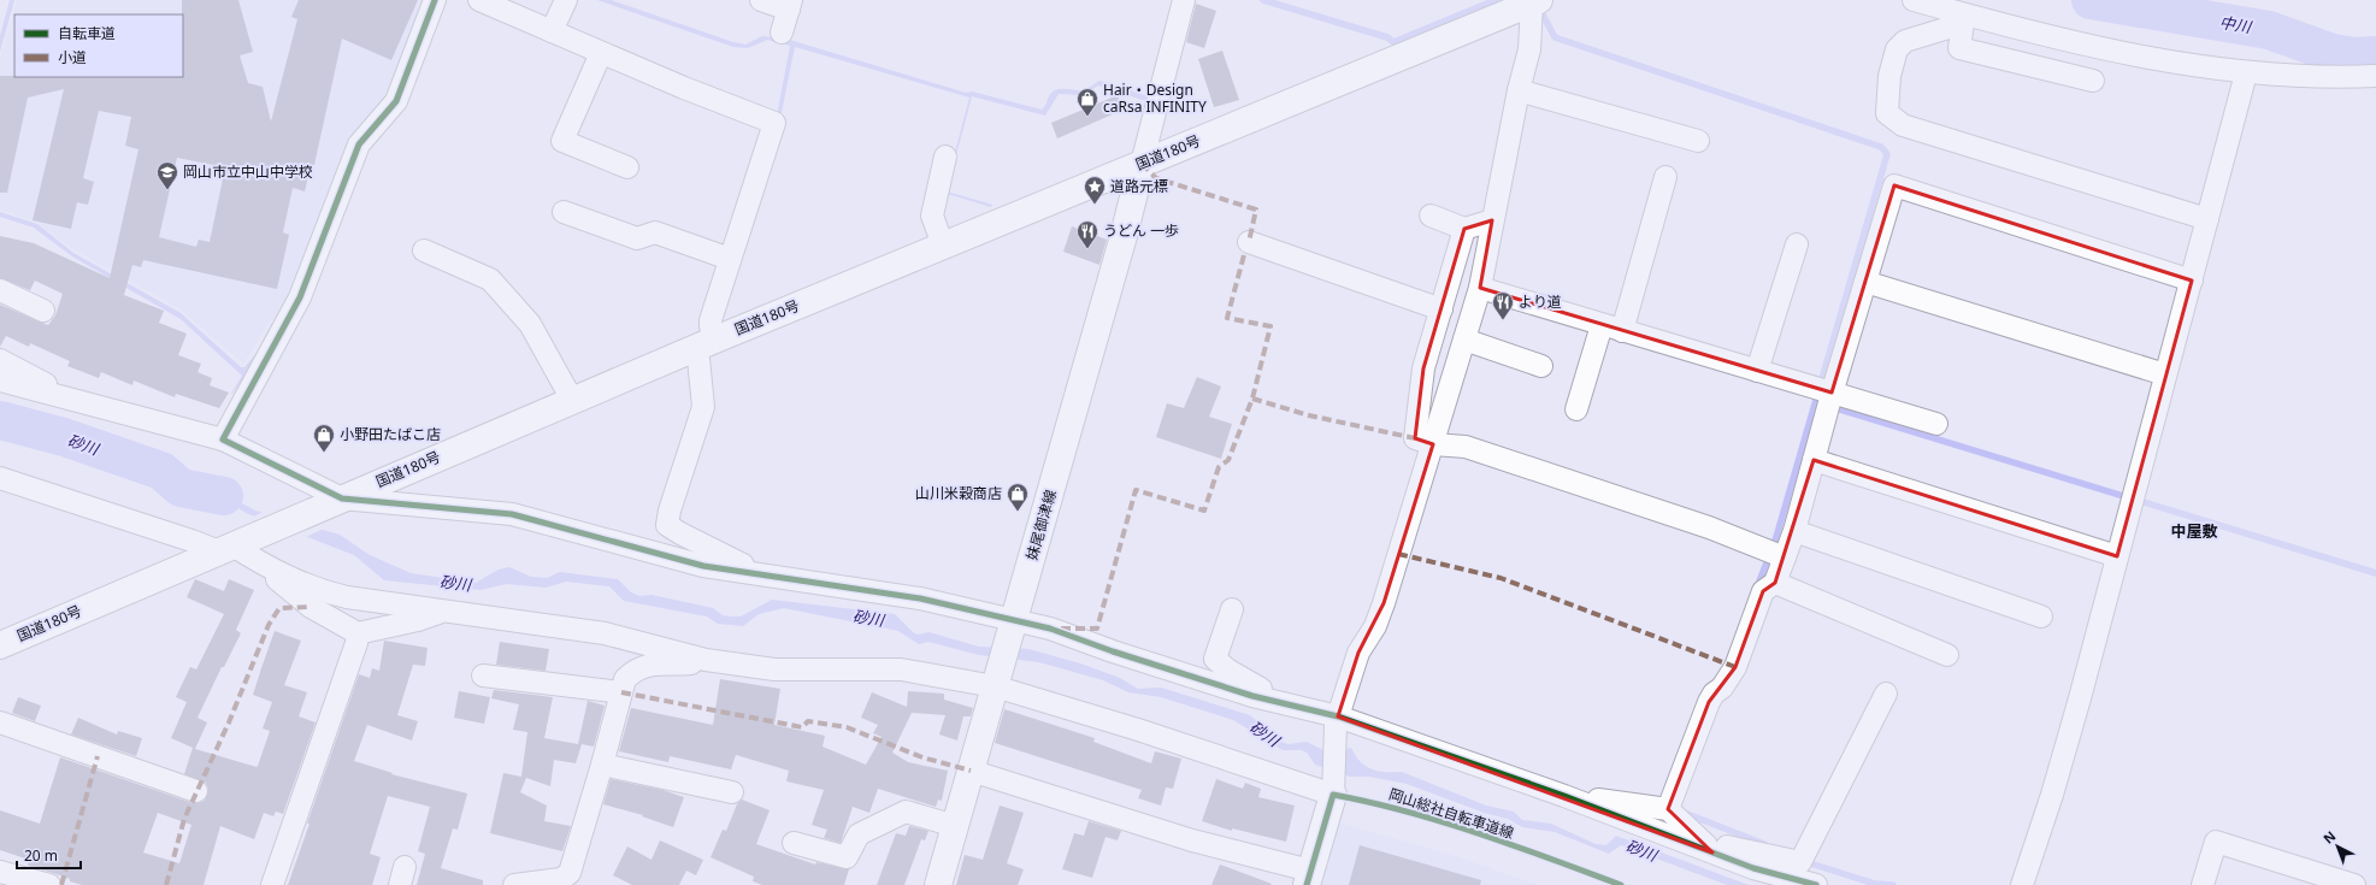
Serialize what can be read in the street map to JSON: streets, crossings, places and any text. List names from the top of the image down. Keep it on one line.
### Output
{"streets":{"main road":["国道180号","妹尾御津線"],"cycle path":["岡山総社自転車道線"]},"crossings":[["国道180号","妹尾御津線"]],"districts":["中屋敷"],"water":["中川","砂川"],"places":{"shop":["Hair・Design caRsa INFINITY","小野田たばこ店","山川米穀商店"],"school or university":["岡山市立中山中学校"],"place":["道路元標"],"restaurant":["うどん 一歩","より道"]},"legend":["自転車道","小道"],"scale_bar":"20 m","north":"top left"}
